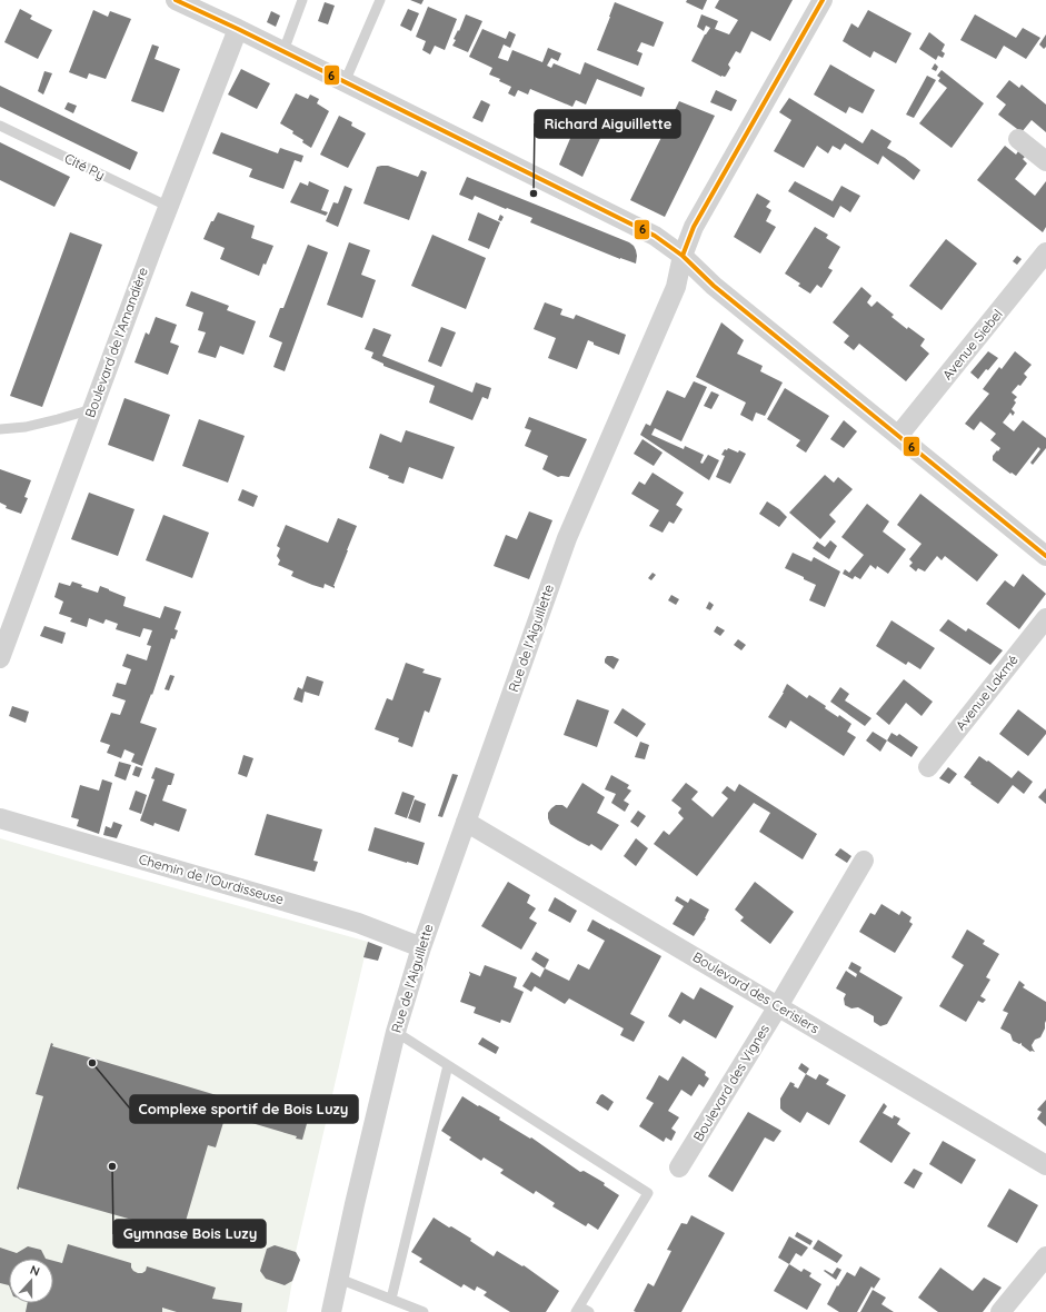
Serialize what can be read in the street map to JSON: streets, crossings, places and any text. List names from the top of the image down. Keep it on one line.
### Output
{"streets":{"street":["Boulevard de l'Amandière","Avenue Siebel","Rue de l'Aiguillette","Avenue Lakmé","Chemin de l'Ourdisseuse","Boulevard des Cerisiers","Boulevard des Vignes"],"lane":["Cité Py"]},"crossings":[["Cité Py","Boulevard de l'Amandière"],["Rue de l'Aiguillette","Chemin de l'Ourdisseuse"],["Rue de l'Aiguillette","Boulevard des Cerisiers"],["Boulevard des Cerisiers","Boulevard des Vignes"]],"places":["Richard Aiguillette","Complexe sportif de Bois Luzy","Gymnase Bois Luzy"],"lines":["transit line 6"],"north":"top"}
